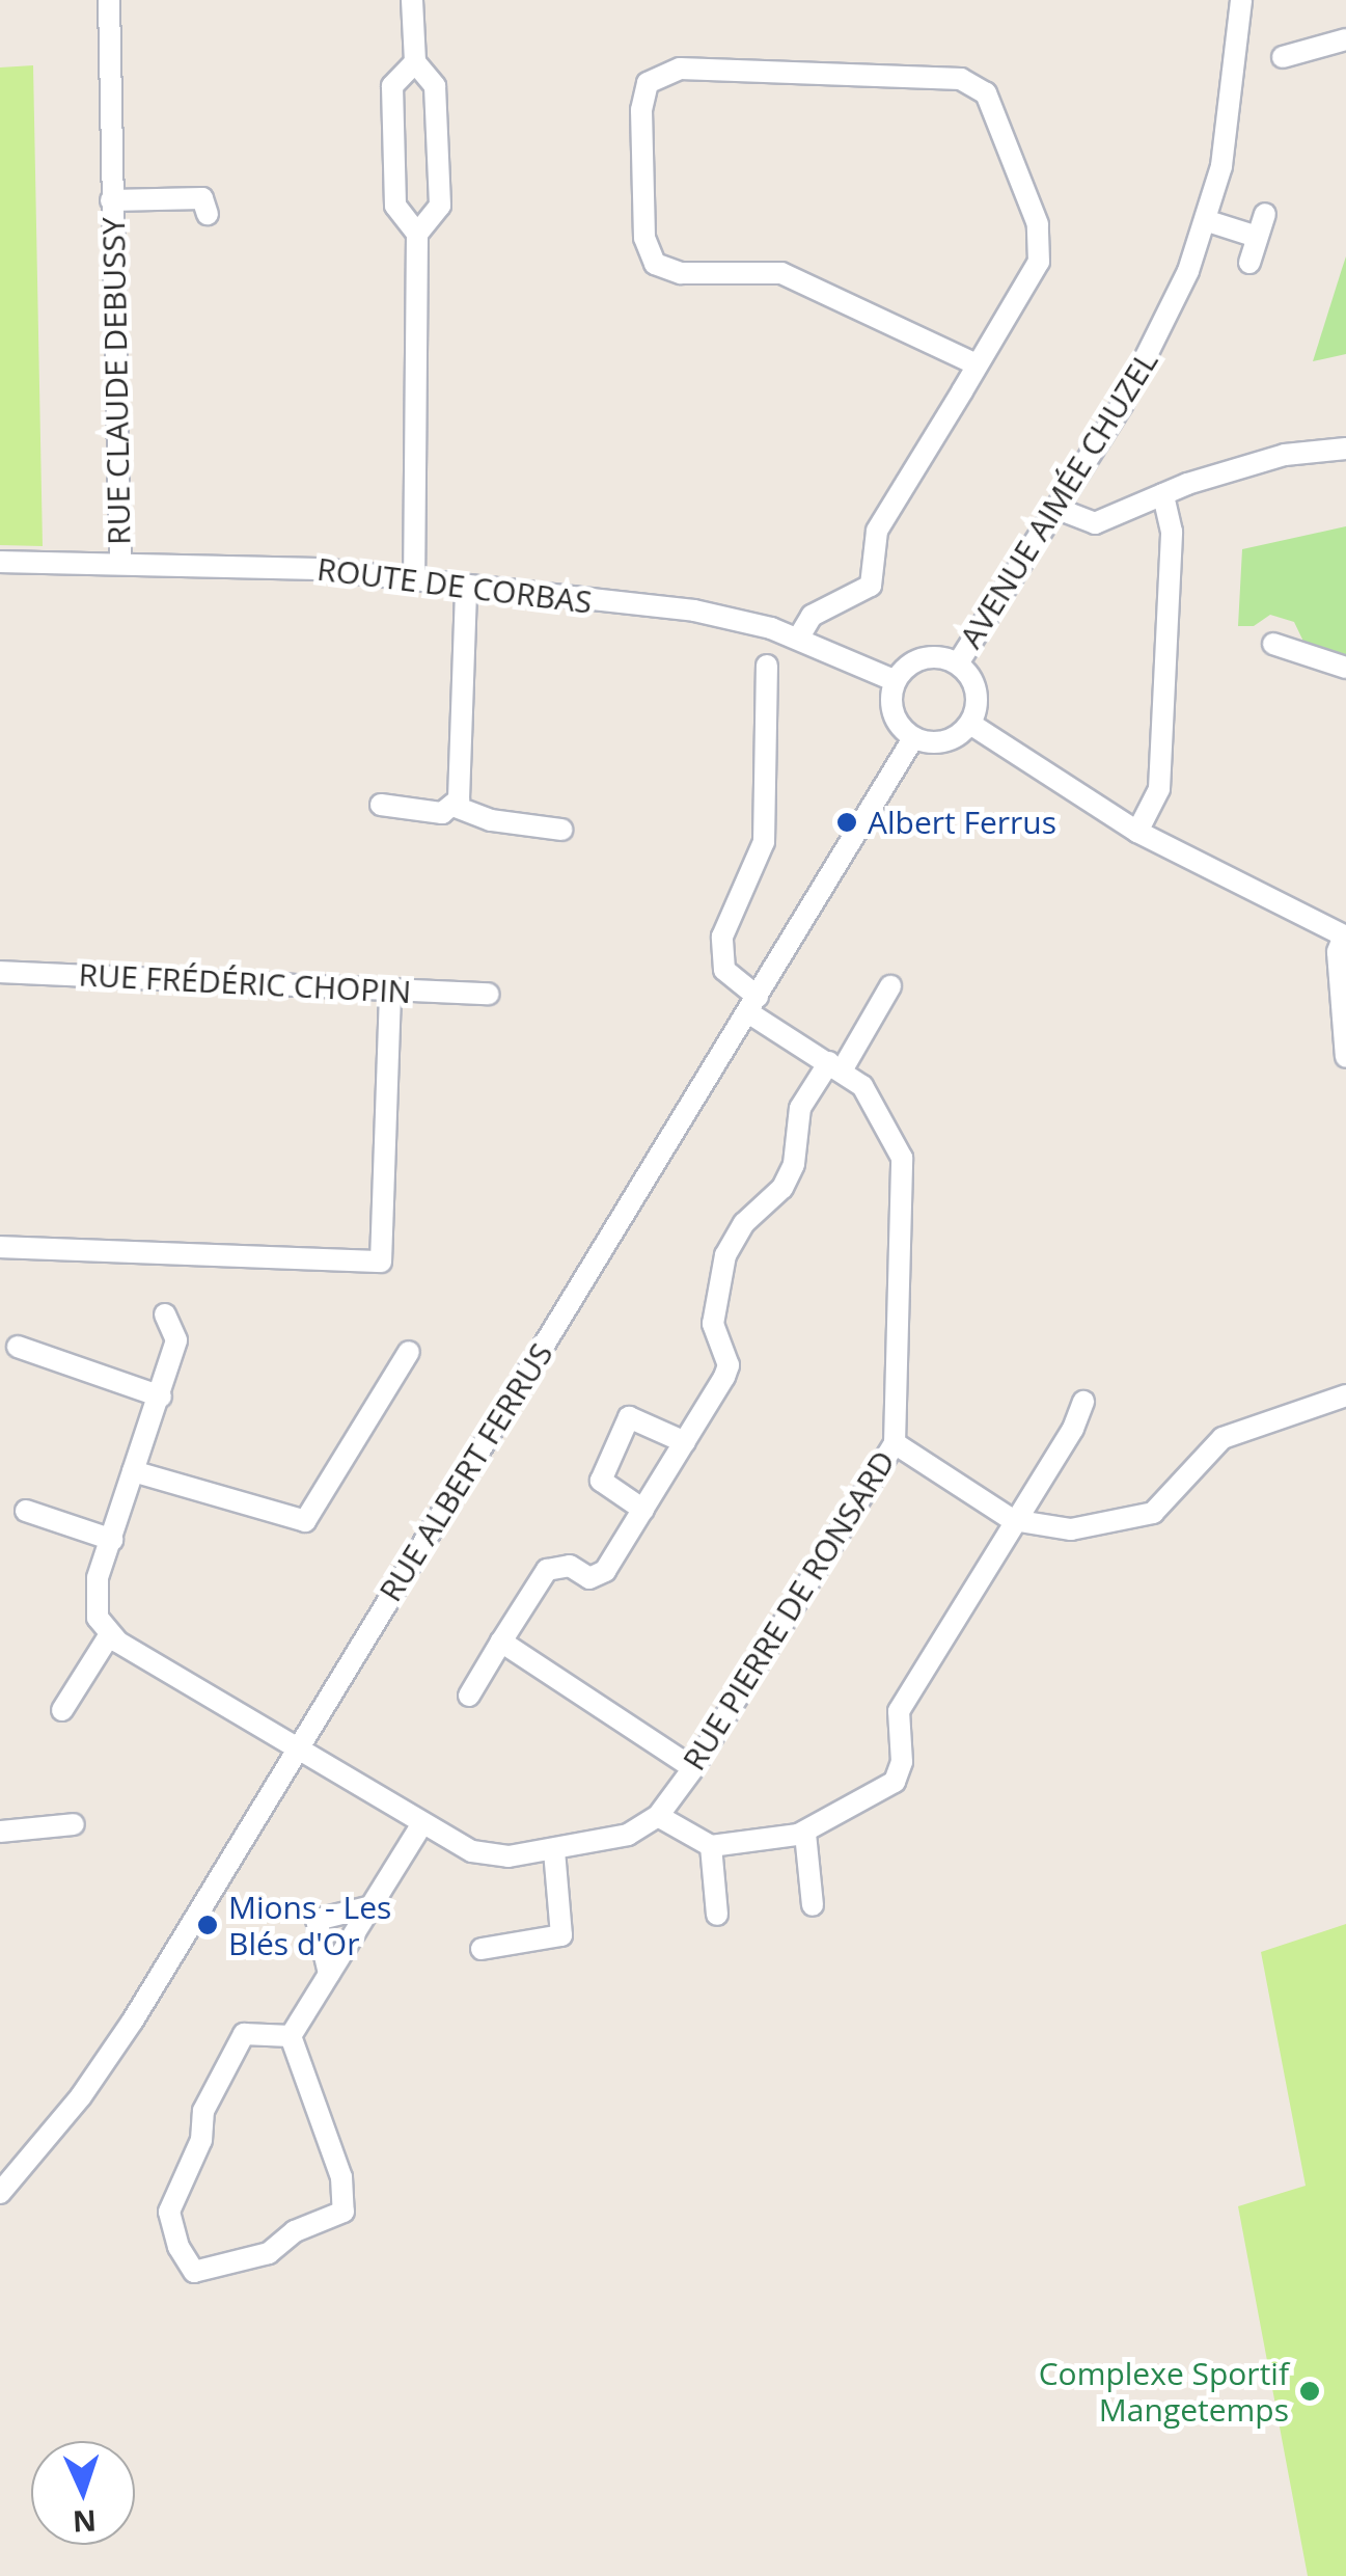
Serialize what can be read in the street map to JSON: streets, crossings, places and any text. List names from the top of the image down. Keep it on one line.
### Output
{"streets":{"street":["RUE CLAUDE DEBUSSY","AVENUE AIMÉE CHUZEL","ROUTE DE CORBAS","RUE FRÉDÉRIC CHOPIN","RUE ALBERT FERRUS","RUE PIERRE DE RONSARD"]},"crossings":[["RUE CLAUDE DEBUSSY","ROUTE DE CORBAS"],["AVENUE AIMÉE CHUZEL","ROUTE DE CORBAS"],["AVENUE AIMÉE CHUZEL","RUE ALBERT FERRUS"],["ROUTE DE CORBAS","RUE ALBERT FERRUS"],["RUE ALBERT FERRUS","RUE PIERRE DE RONSARD"]],"places":["Albert Ferrus","Mions - Les Blés d'Or","Complexe Sportif Mangetemps"],"north":"bottom"}
